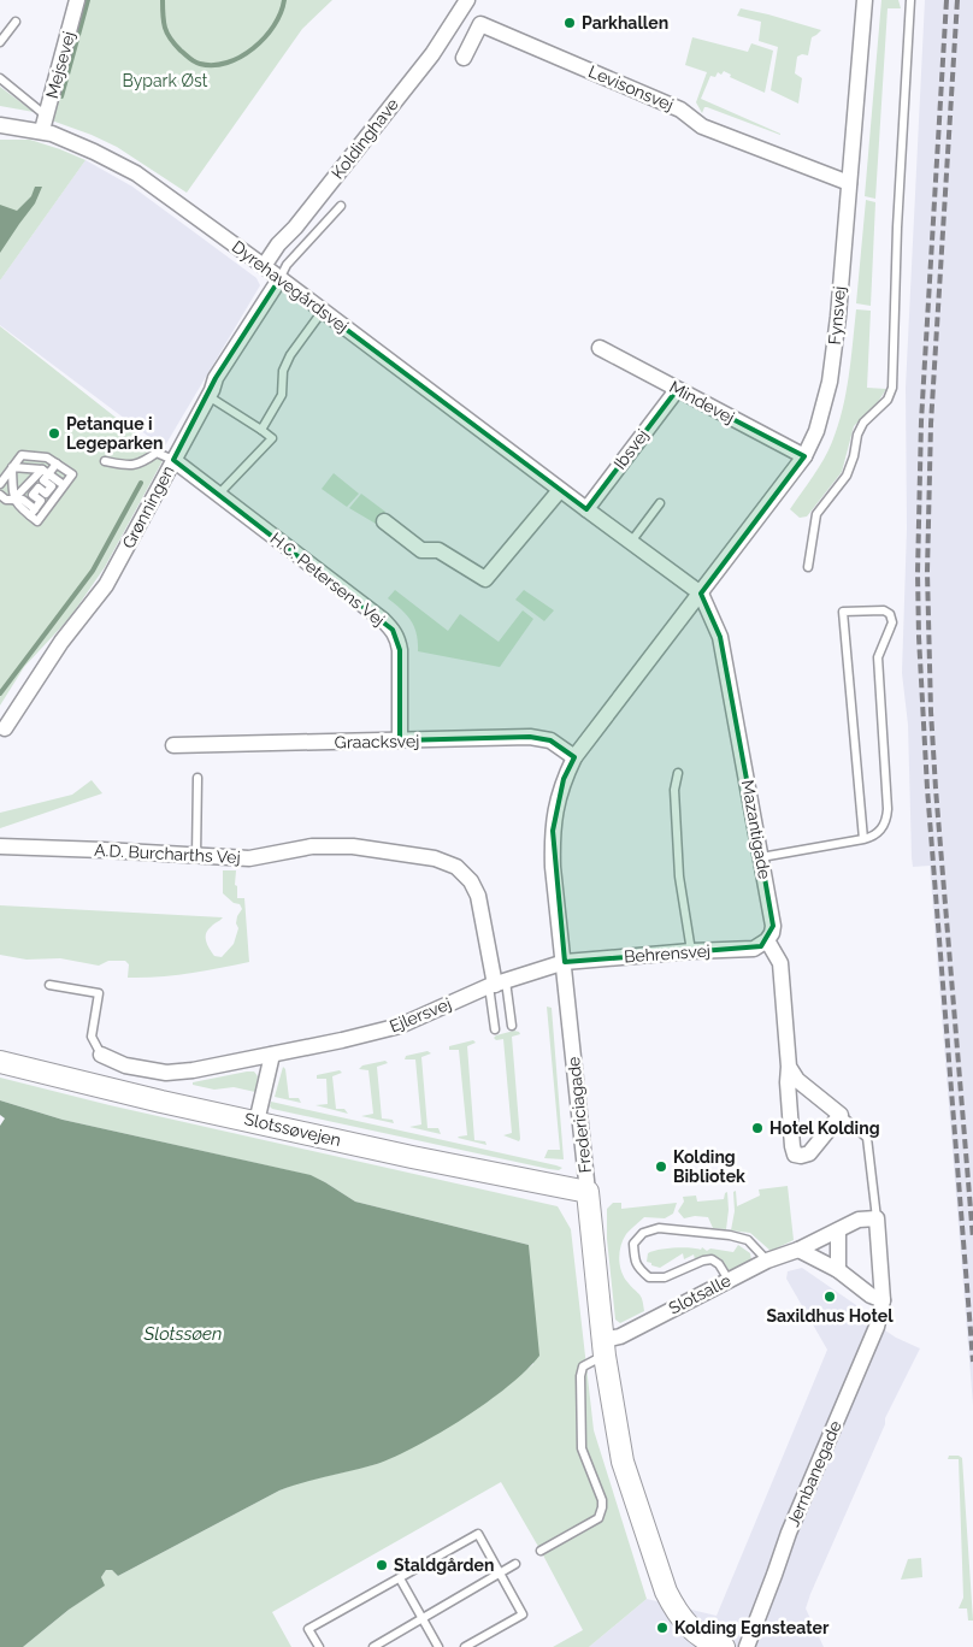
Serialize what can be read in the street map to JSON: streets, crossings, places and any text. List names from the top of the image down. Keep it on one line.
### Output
{"streets":{"main road":["Fredericiagade","Slotssøvejen"],"street":["Mejsevej","Levisonsvej","Koldinghave","Dyrehavegårdsvej","Fynsvej","Mindevej","Ibsvej","Grønningen","H.C. Petersens Vej","Graacksvej","Mazantigade","A.D. Burcharths Vej","Behrensvej","Ejlersvej","Slotsalle","Jernbanegade"]},"crossings":[["Mejsevej","Dyrehavegårdsvej"],["Levisonsvej","Fynsvej"],["Koldinghave","Dyrehavegårdsvej"],["Dyrehavegårdsvej","Fynsvej"],["Dyrehavegårdsvej","Ibsvej"],["Dyrehavegårdsvej","Grønningen"],["Dyrehavegårdsvej","Mazantigade"],["Dyrehavegårdsvej","Fredericiagade"],["Fynsvej","Mindevej"],["Fynsvej","Mazantigade"],["Fynsvej","Fredericiagade"],["Mindevej","Ibsvej"],["Grønningen","H.C. Petersens Vej"],["H.C. Petersens Vej","Graacksvej"],["Graacksvej","Fredericiagade"],["Mazantigade","Behrensvej"],["Mazantigade","Fredericiagade"],["A.D. Burcharths Vej","Ejlersvej"],["Behrensvej","Ejlersvej"],["Behrensvej","Fredericiagade"],["Ejlersvej","Fredericiagade"],["Fredericiagade","Slotssøvejen"],["Fredericiagade","Slotsalle"],["Slotsalle","Jernbanegade"]],"water":["Slotssøen"],"parks":["Bypark Øst"],"places":["Parkhallen","Petanque i Legeparken","Hotel Kolding","Kolding Bibliotek","Saxildhus Hotel","Staldgården","Kolding Egnsteater"]}
